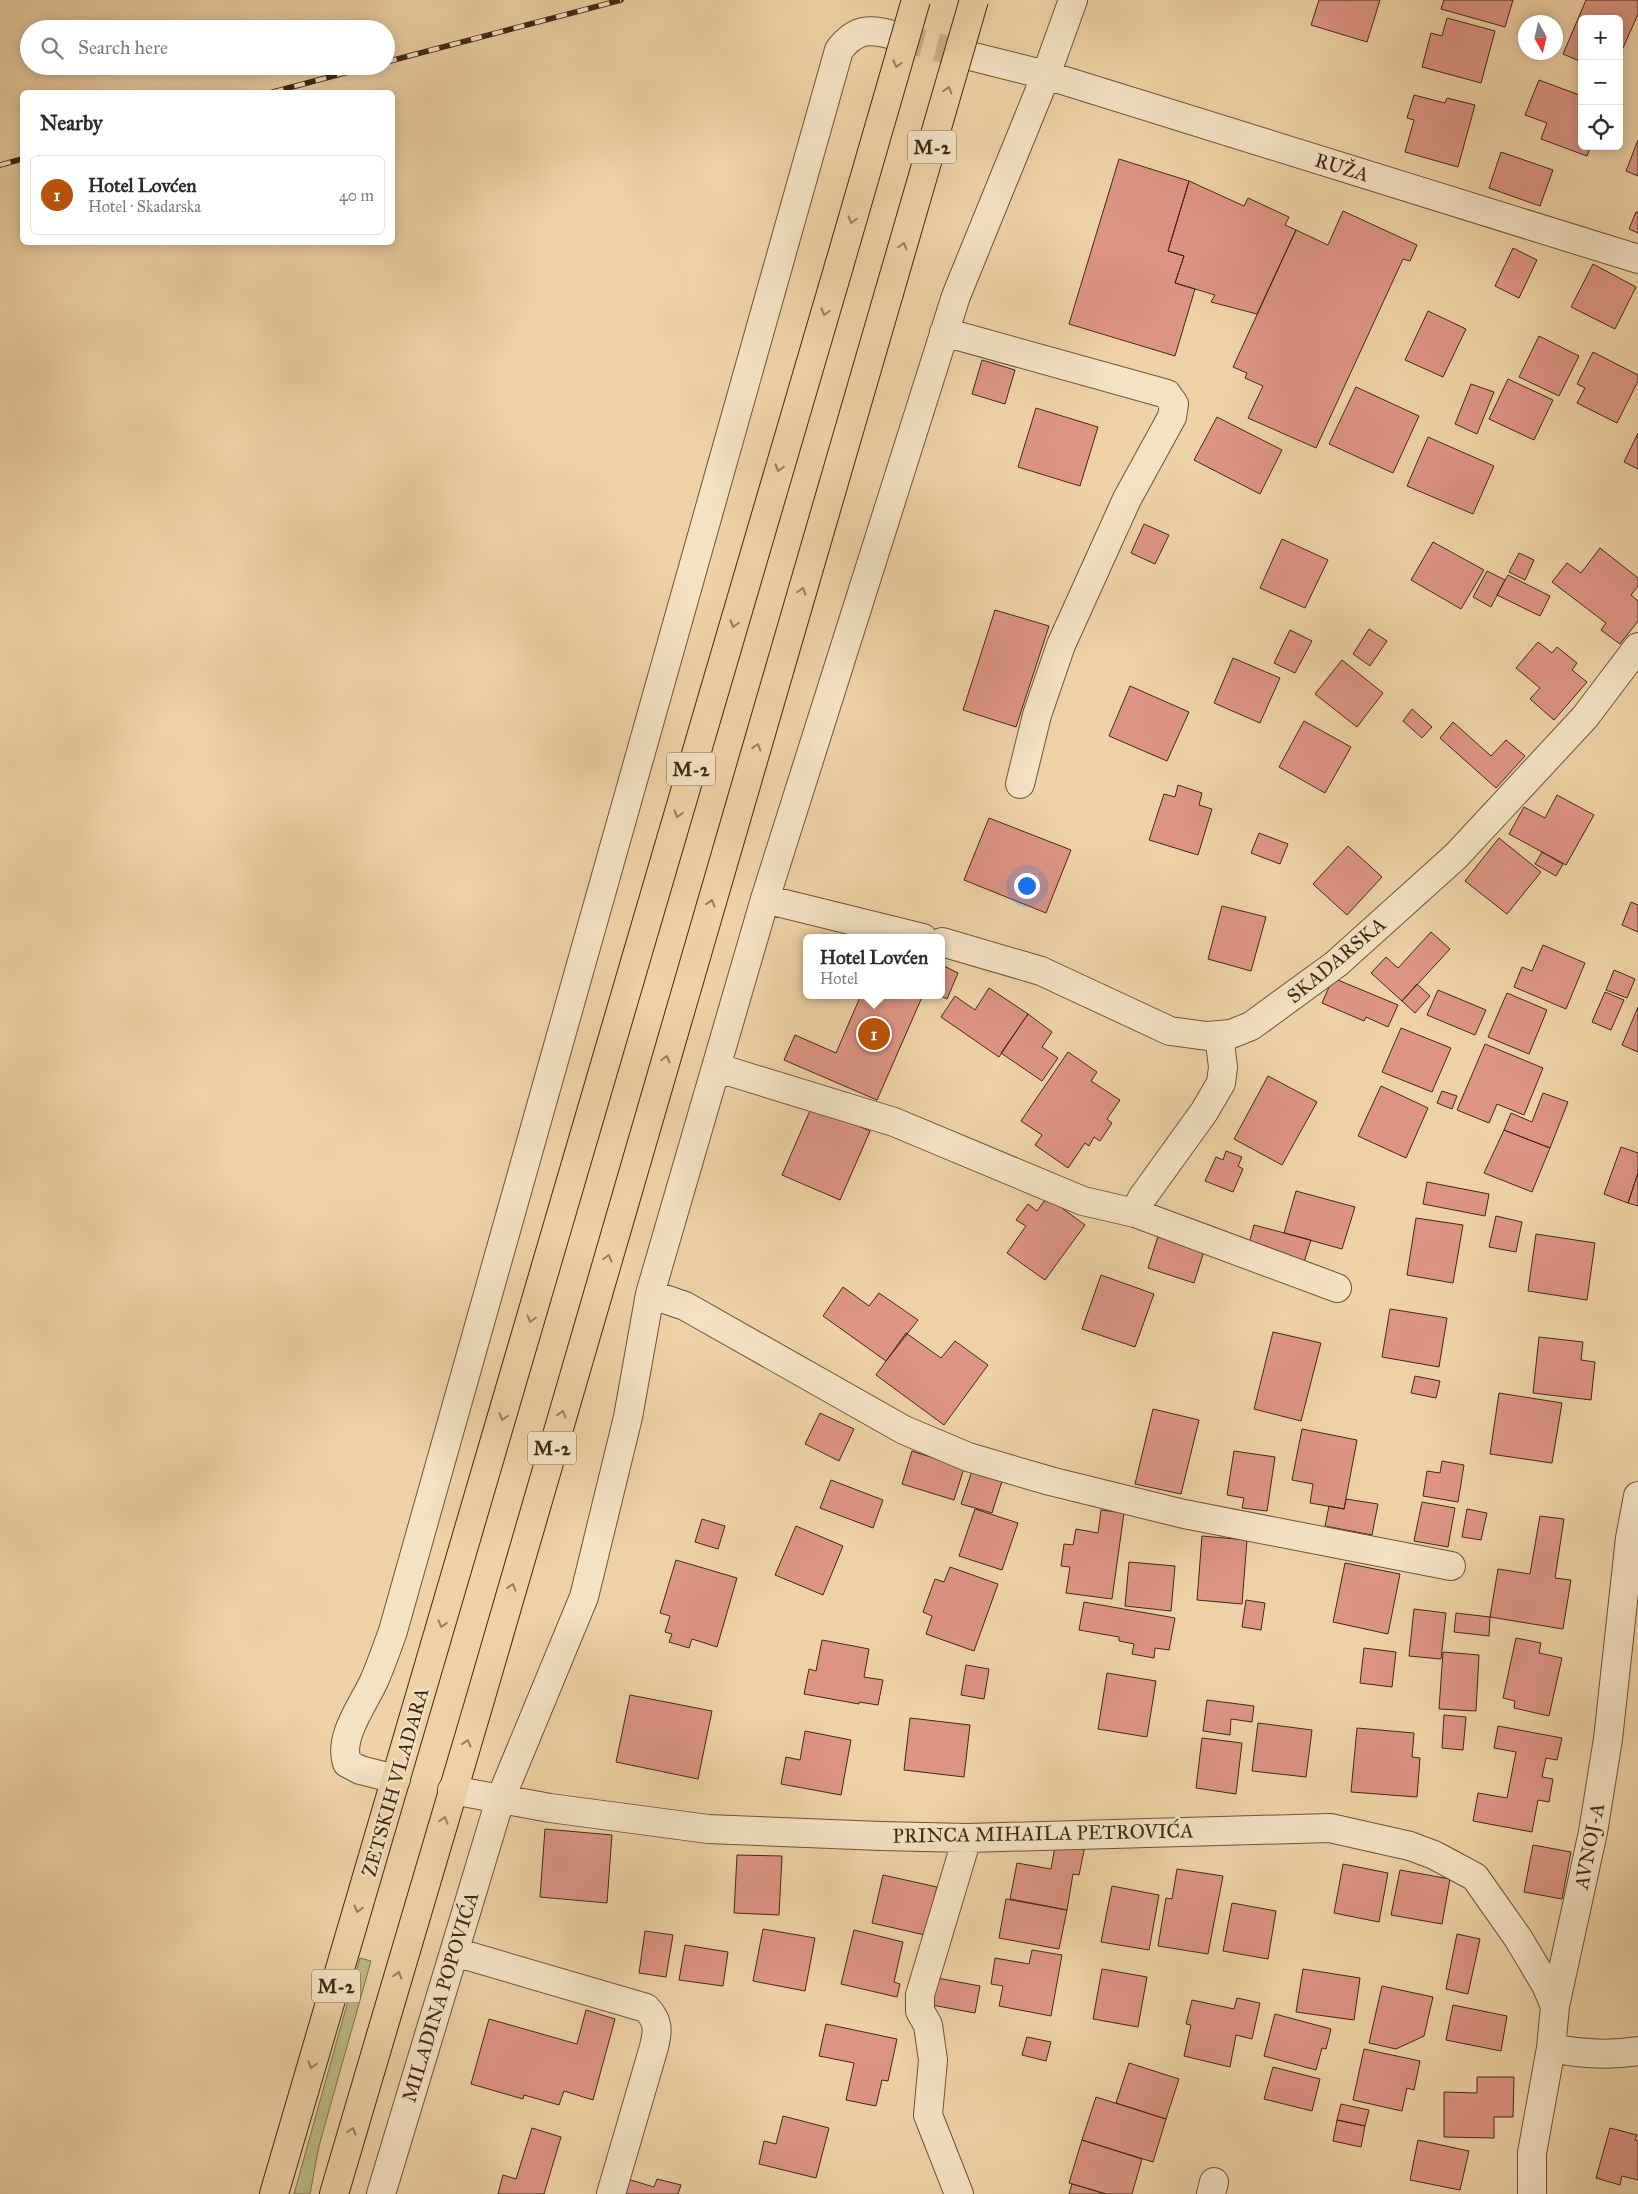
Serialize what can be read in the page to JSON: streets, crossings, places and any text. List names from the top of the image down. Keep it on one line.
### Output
{"streets":{"main road":["M-2","ZETSKIH VLADARA"],"street":["RUŽA","SKADARSKA","PRINCA MIHAILA PETROVIĆA","AVNOJ-A","MILADINA POPOVIĆA"]},"crossings":[["M-2","PRINCA MIHAILA PETROVIĆA"],["RUŽA","MILADINA POPOVIĆA"],["PRINCA MIHAILA PETROVIĆA","AVNOJ-A"],["PRINCA MIHAILA PETROVIĆA","MILADINA POPOVIĆA"]],"north":"bottom","page":{"map_buttons":["+","−"],"search":"Search here","heading":"Nearby","list":[{"mark":"1","name":"Hotel Lovćen","note":"Hotel · Skadarska","value":"40 m"}],"popup":["Hotel Lovćen","Hotel"],"pins":"1"}}
